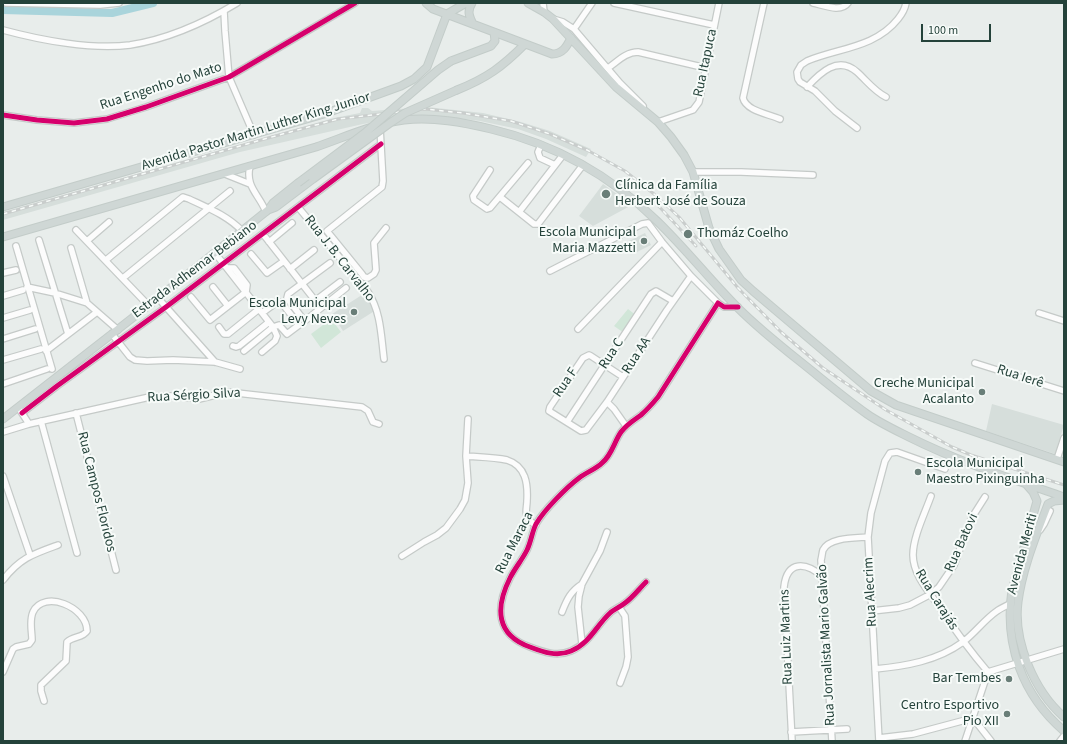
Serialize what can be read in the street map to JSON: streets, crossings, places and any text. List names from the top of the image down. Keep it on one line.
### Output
{"streets":{"main road":["Avenida Pastor Martin Luther King Junior","Estrada Adhemar Bebiano","Avenida Meriti"],"street":["Rua Itapuca","Rua Engenho do Mato","Rua J. B. Carvalho","Rua C","Rua AA","Rua Ierê","Rua F","Rua Sérgio Silva","Rua Campos Floridos","Rua Maraca","Rua Batovi","Rua Alecrim","Rua Carajás","Rua Luiz Martins","Rua Jornalista Mario Galvão"]},"crossings":[["Avenida Pastor Martin Luther King Junior","Avenida Meriti"],["Rua J. B. Carvalho","Estrada Adhemar Bebiano"],["Rua C","Rua AA"],["Rua C","Rua F"],["Rua AA","Rua F"],["Rua Sérgio Silva","Rua Campos Floridos"],["Rua Batovi","Rua Alecrim"],["Rua Batovi","Rua Carajás"],["Rua Alecrim","Rua Jornalista Mario Galvão"],["Rua Luiz Martins","Rua Jornalista Mario Galvão"]],"places":["Clínica da Família Herbert José de Souza","Thomáz Coelho","Escola Municipal Maria Mazzetti","Escola Municipal Levy Neves","Creche Municipal Acalanto","Escola Municipal Maestro Pixinguinha","Bar Tembes","Centro Esportivo Pio XII"],"scale_bar":"100 m"}
